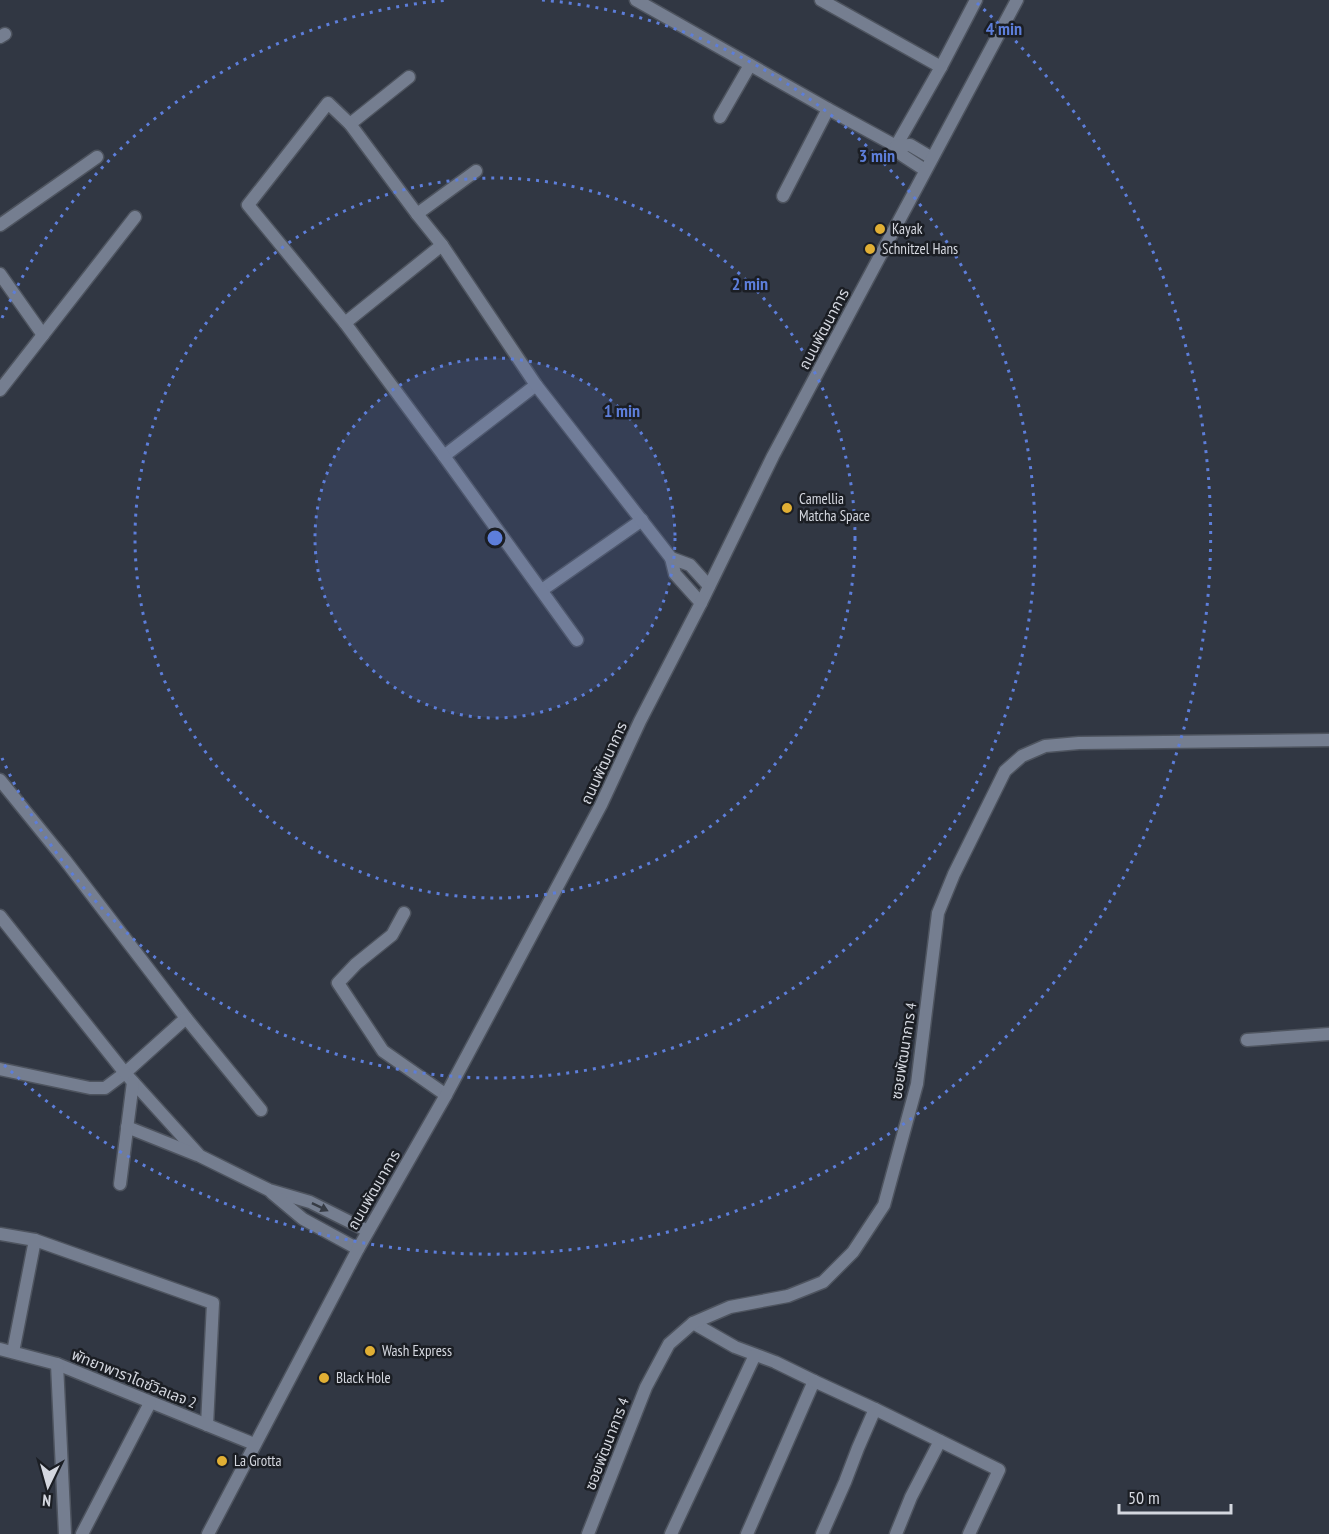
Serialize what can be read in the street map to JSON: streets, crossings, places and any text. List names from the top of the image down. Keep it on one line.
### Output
{"streets":{"street":["ถนนพัฒนาการ","ซอยพัฒนาการ 4","พัทยาพาราไดซ์วิลเลจ 2"]},"crossings":[["ถนนพัฒนาการ","พัทยาพาราไดซ์วิลเลจ 2"]],"places":["Kayak","Schnitzel Hans","Camellia Matcha Space","Wash Express","Black Hole","La Grotta"],"scale_bar":"50 m","north":"bottom","rings":["4 min","3 min","2 min","1 min"]}
